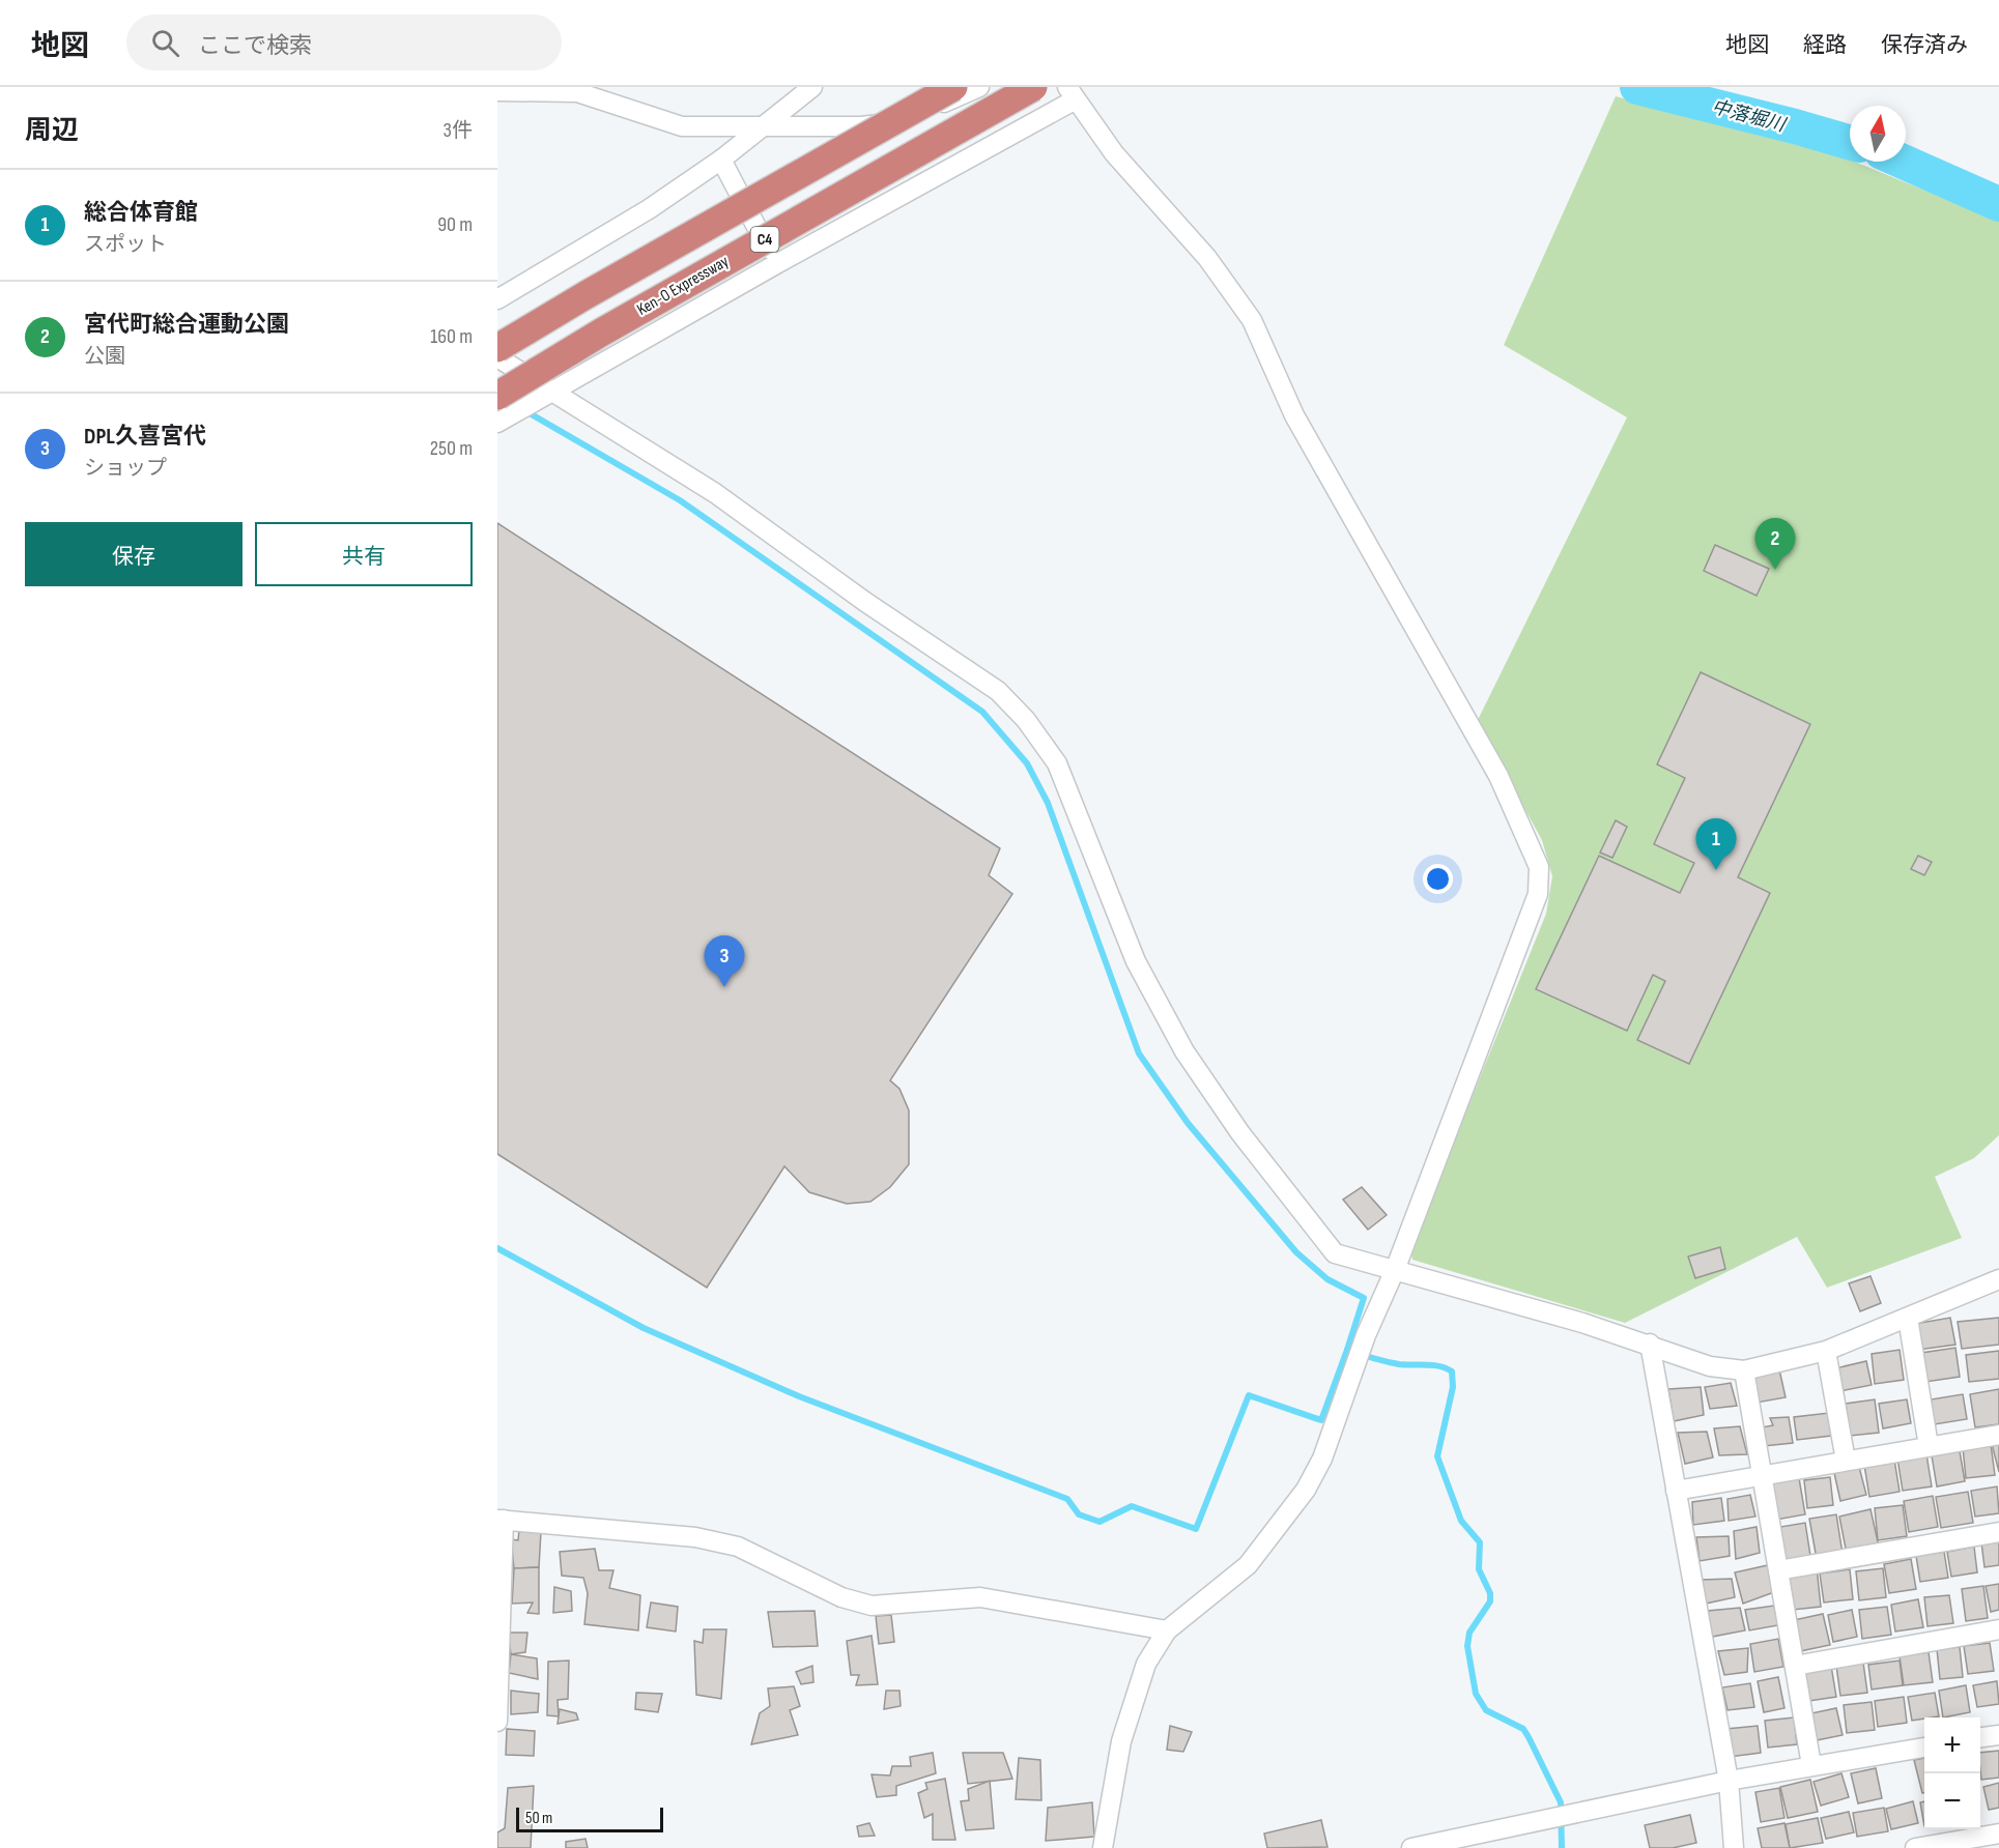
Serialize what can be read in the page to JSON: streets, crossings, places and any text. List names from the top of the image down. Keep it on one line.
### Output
{"streets":{"highway":["C4","Ken-O Expressway"]},"water":["中落堀川"],"scale_bar":"50 m","north":"top","page":{"header":"地図","search":"ここで検索","nav":["地図","経路","保存済み"],"heading":["周辺","3件"],"list":[{"mark":"1","name":"総合体育館","note":"スポット","value":"90 m"},{"mark":"2","name":"宮代町総合運動公園","note":"公園","value":"160 m"},{"mark":"3","name":"DPL久喜宮代","note":"ショップ","value":"250 m"}],"buttons":["保存","共有"],"pins":["2","1","3"],"map_buttons":["+","−"],"scale":"50 m"}}
